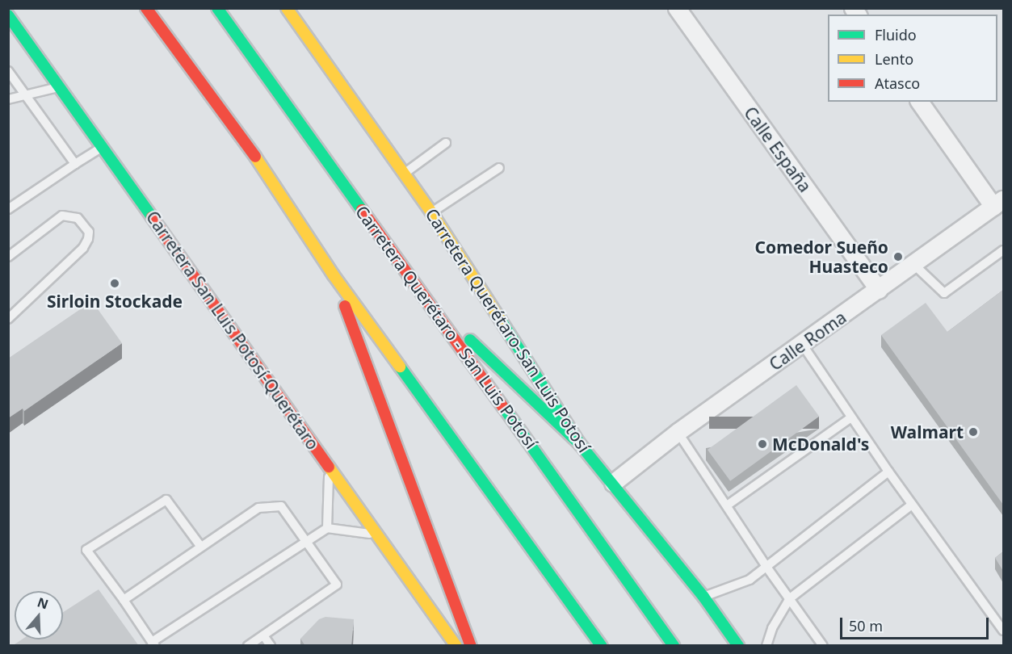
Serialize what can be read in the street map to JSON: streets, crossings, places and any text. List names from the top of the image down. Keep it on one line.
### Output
{"streets":{"main road":["Carretera Querétaro - San Luis Potosí","Carretera San Luis Potosí-Querétaro","Carretera Querétaro-San Luis Potosí"],"street":["Calle España","Calle Roma"]},"crossings":[["Calle España","Calle Roma"],["Carretera Querétaro-San Luis Potosí","Calle Roma"]],"places":["Comedor Sueño Huasteco","Sirloin Stockade","Walmart","McDonald's"],"legend":["Fluido","Lento","Atasco"],"scale_bar":"50 m","north":"top"}
